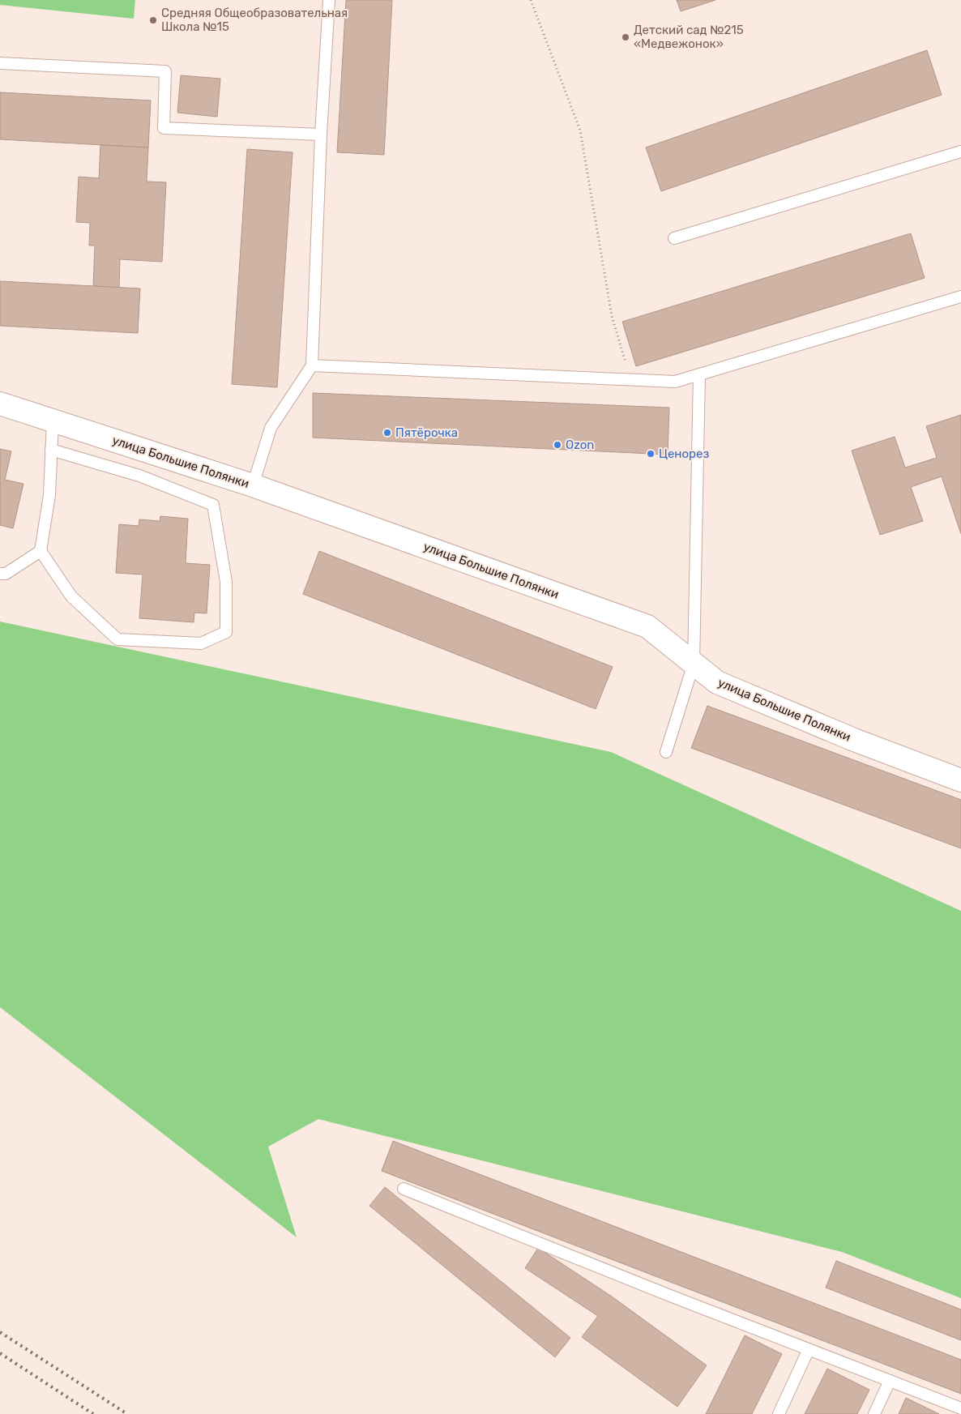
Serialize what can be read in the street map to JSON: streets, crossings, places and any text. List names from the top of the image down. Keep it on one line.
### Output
{"streets":{"street":["улица Большие Полянки"]},"places":["Средняя Общеобразовательная Школа №15","Детский сад №215 «Медвежонок»","Пятёрочка","Ozon","Ценорез"]}
